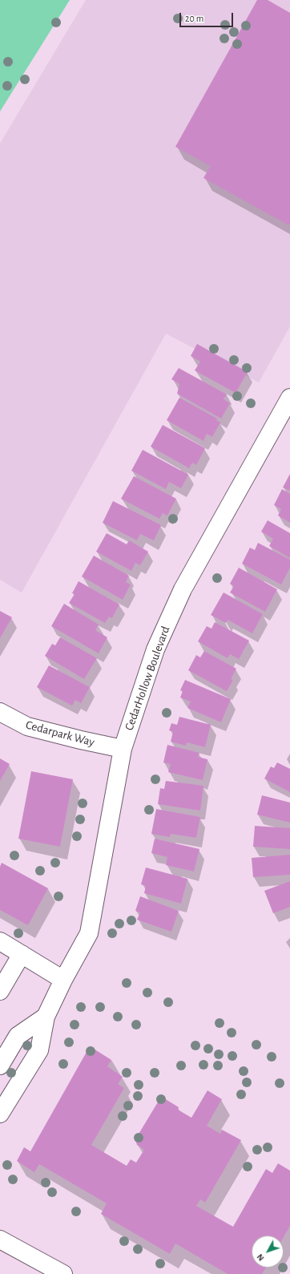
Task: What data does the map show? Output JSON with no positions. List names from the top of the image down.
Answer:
{
  "streets": {
    "street": ["CedarHollow Boulevard", "Cedarpark Way"]
  },
  "crossings": [
    ["CedarHollow Boulevard", "Cedarpark Way"]
  ],
  "scale_bar": "20 m",
  "north": "bottom left"
}
